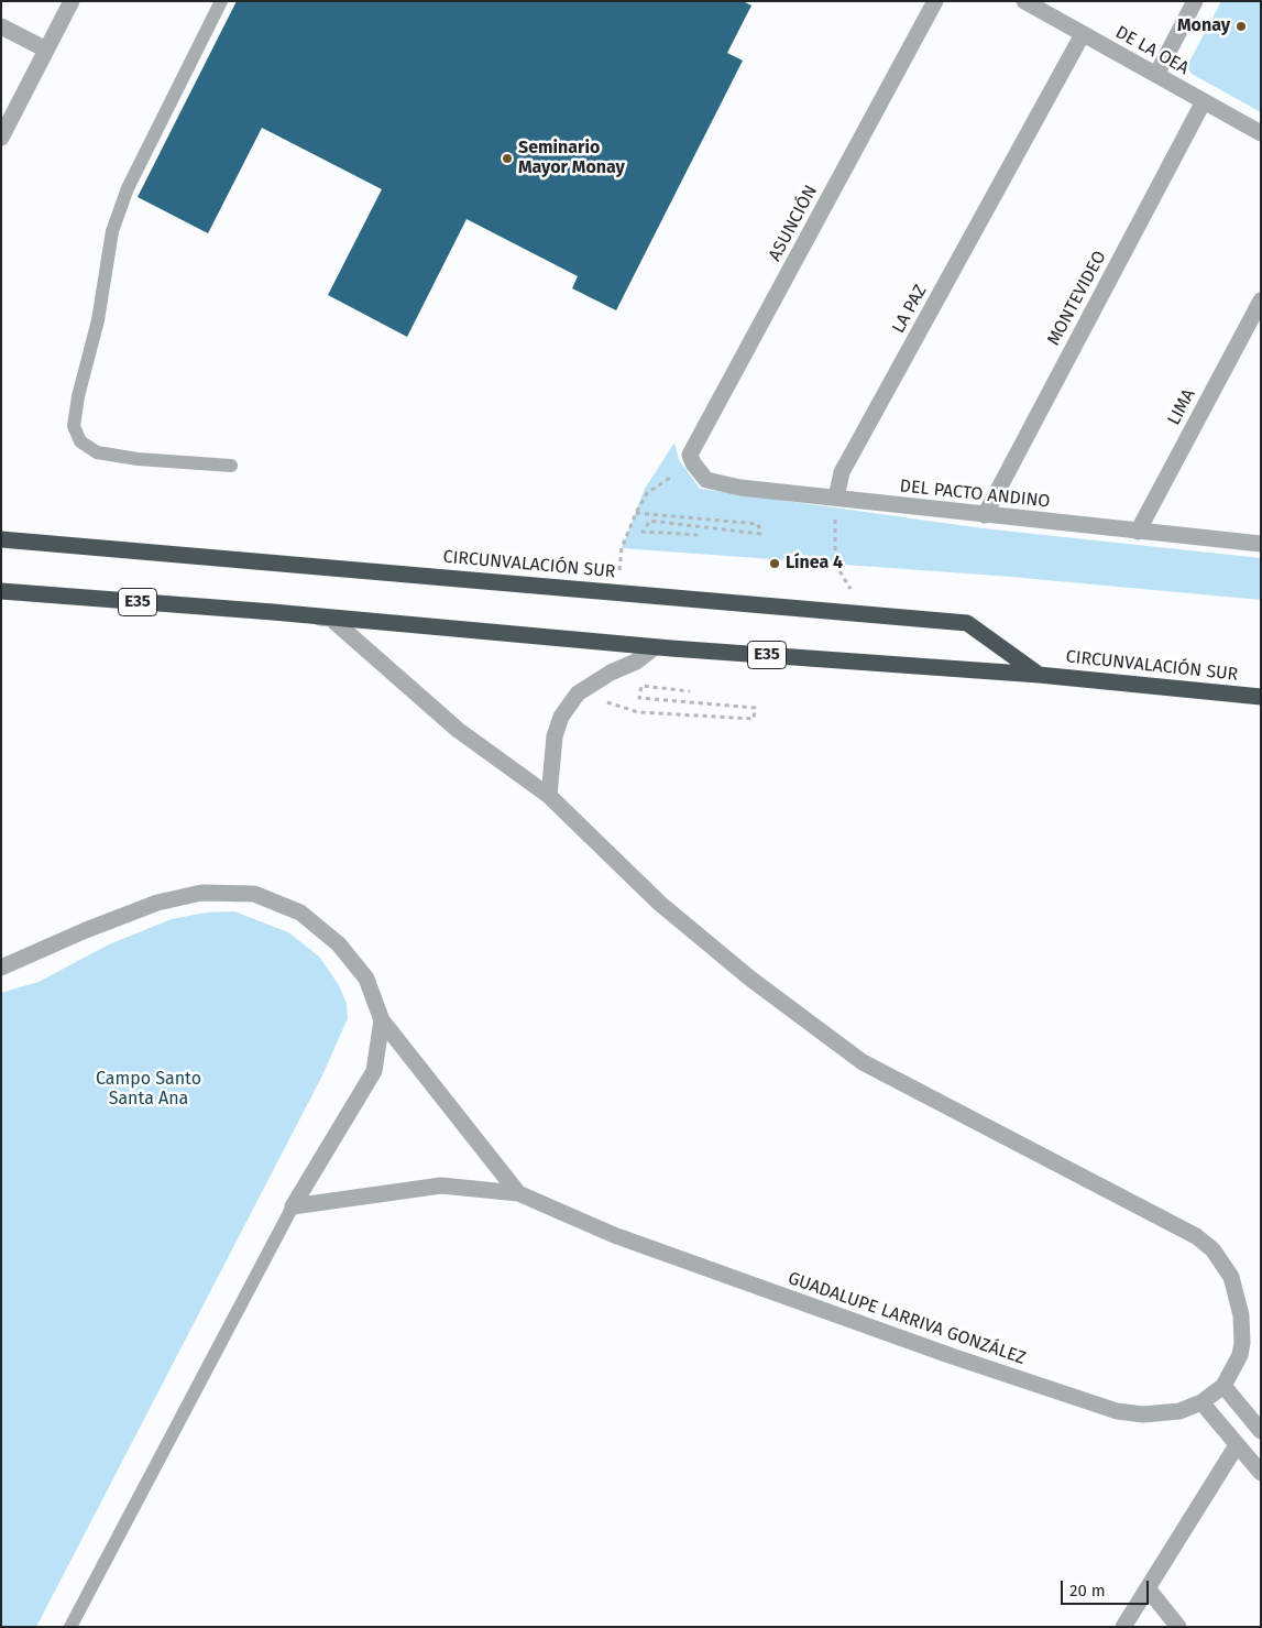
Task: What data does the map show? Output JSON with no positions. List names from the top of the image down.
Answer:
{
  "streets": {
    "highway": ["CIRCUNVALACIÓN SUR", "E35"],
    "street": [
      "DE LA OEA",
      "ASUNCIÓN",
      "MONTEVIDEO",
      "LA PAZ",
      "LIMA",
      "DEL PACTO ANDINO",
      "GUADALUPE LARRIVA GONZÁLEZ"
    ]
  },
  "crossings": [
    ["DE LA OEA", "MONTEVIDEO"],
    ["DE LA OEA", "LA PAZ"],
    ["ASUNCIÓN", "DEL PACTO ANDINO"],
    ["MONTEVIDEO", "DEL PACTO ANDINO"],
    ["LA PAZ", "DEL PACTO ANDINO"],
    ["LIMA", "DEL PACTO ANDINO"],
    ["CIRCUNVALACIÓN SUR", "GUADALUPE LARRIVA GONZÁLEZ"]
  ],
  "parks": ["Campo Santo Santa Ana"],
  "places": ["Monay", "Seminario Mayor Monay", "Línea 4"],
  "scale_bar": "20 m"
}
